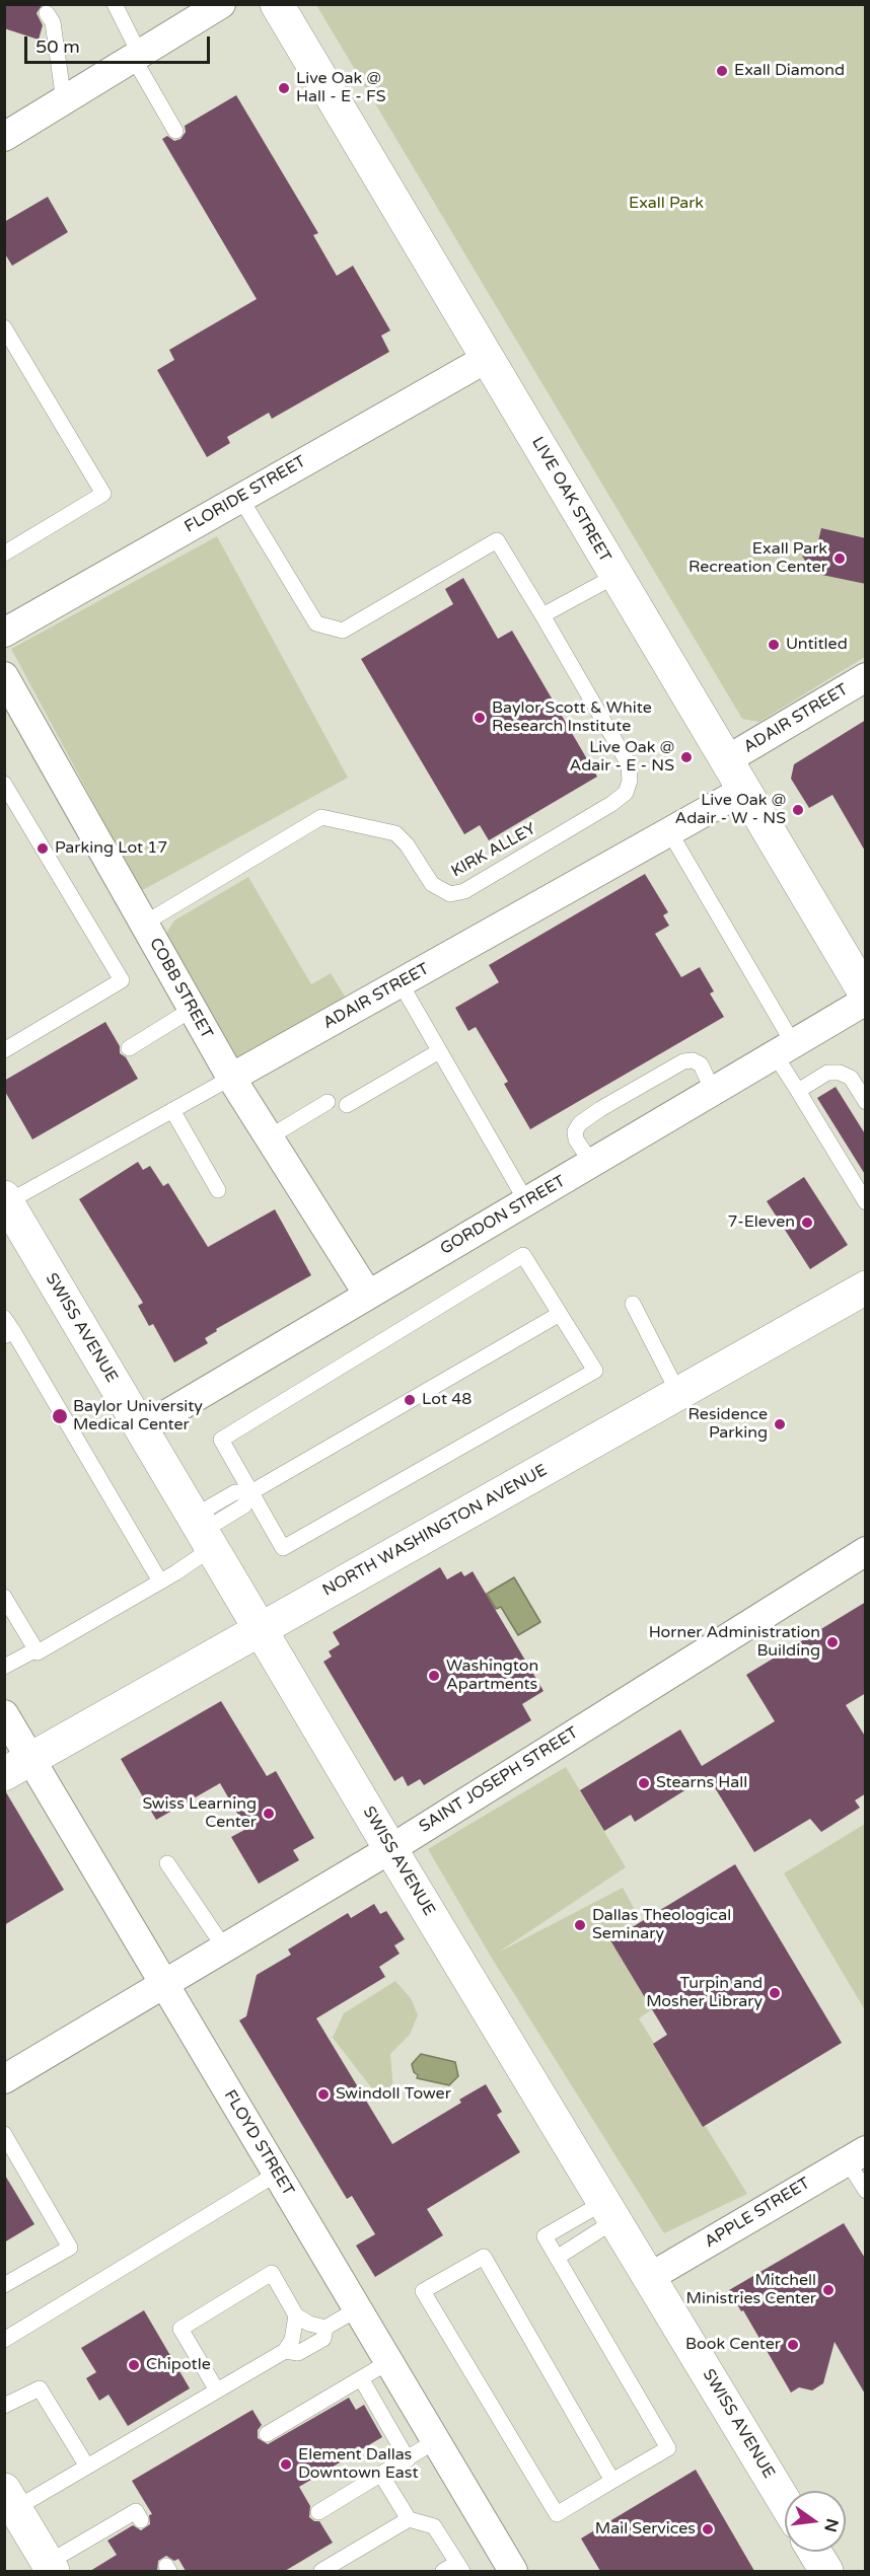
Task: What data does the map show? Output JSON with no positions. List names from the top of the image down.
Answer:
{
  "streets": {
    "street": [
      "FLORIDE STREET",
      "LIVE OAK STREET",
      "ADAIR STREET",
      "COBB STREET",
      "GORDON STREET",
      "SWISS AVENUE",
      "NORTH WASHINGTON AVENUE",
      "SAINT JOSEPH STREET",
      "FLOYD STREET",
      "APPLE STREET"
    ],
    "lane": ["KIRK ALLEY"]
  },
  "crossings": [
    ["FLORIDE STREET", "LIVE OAK STREET"],
    ["LIVE OAK STREET", "ADAIR STREET"],
    ["ADAIR STREET", "COBB STREET"],
    ["ADAIR STREET", "SWISS AVENUE"],
    ["KIRK ALLEY", "COBB STREET"],
    ["COBB STREET", "GORDON STREET"],
    ["GORDON STREET", "SWISS AVENUE"],
    ["SWISS AVENUE", "NORTH WASHINGTON AVENUE"],
    ["SWISS AVENUE", "SAINT JOSEPH STREET"],
    ["SWISS AVENUE", "APPLE STREET"],
    ["NORTH WASHINGTON AVENUE", "FLOYD STREET"],
    ["SAINT JOSEPH STREET", "FLOYD STREET"]
  ],
  "parks": ["Exall Park"],
  "places": [
    "Exall Diamond",
    "Live Oak @ Hall - E - FS",
    "Exall Park Recreation Center",
    "Untitled",
    "Baylor Scott & White Research Institute",
    "Live Oak @ Adair - E - NS",
    "Live Oak @ Adair - W - NS",
    "Parking Lot 17",
    "7-Eleven",
    "Lot 48",
    "Baylor University Medical Center",
    "Residence Parking",
    "Horner Administration Building",
    "Washington Apartments",
    "Stearns Hall",
    "Swiss Learning Center",
    "Dallas Theological Seminary",
    "Turpin and Mosher Library",
    "Swindoll Tower",
    "Mitchell Ministries Center",
    "Book Center",
    "Chipotle",
    "Element Dallas Downtown East",
    "Mail Services"
  ],
  "scale_bar": "50 m",
  "north": "right"
}
